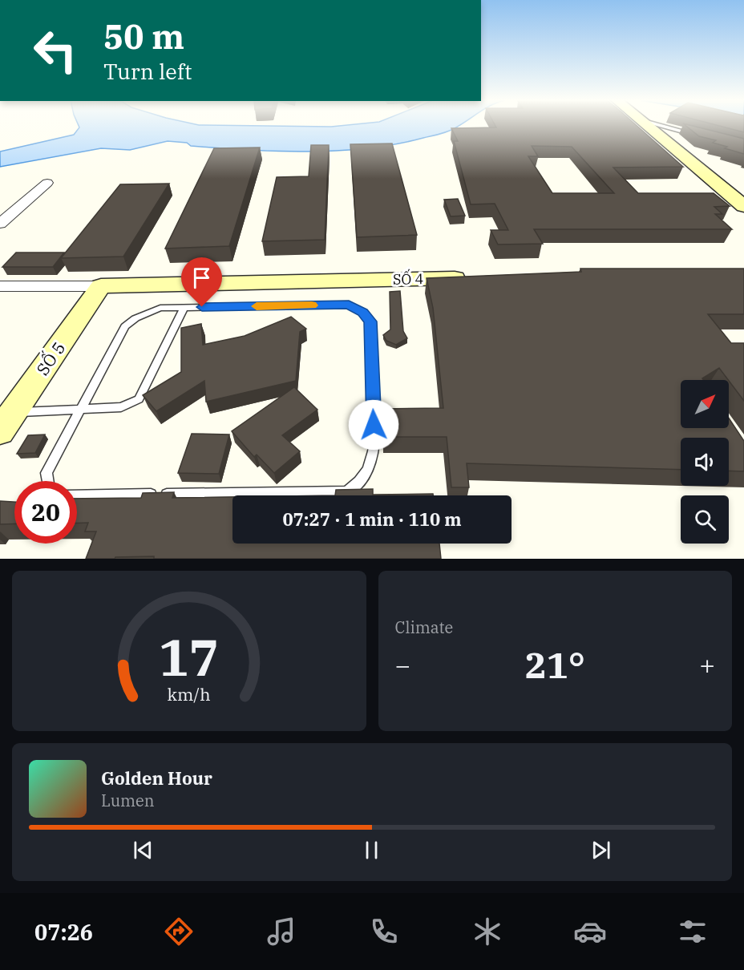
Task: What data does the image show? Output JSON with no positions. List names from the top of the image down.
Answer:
{
  "streets": {
    "street": ["SỐ 4", "SỐ 5"]
  },
  "crossings": [
    ["SỐ 4", "SỐ 5"]
  ],
  "north": "top right",
  "page": {
    "turn": ["50 m", "Turn left"],
    "limit": "20",
    "trip": "07:27 · 1 min · 110 m",
    "tile": "Climate",
    "heat": ["−", "21°", "+"],
    "song": ["Golden Hour", "Lumen"],
    "tabs": "07:26",
    "gauge": ["17", "km/h"]
  }
}
